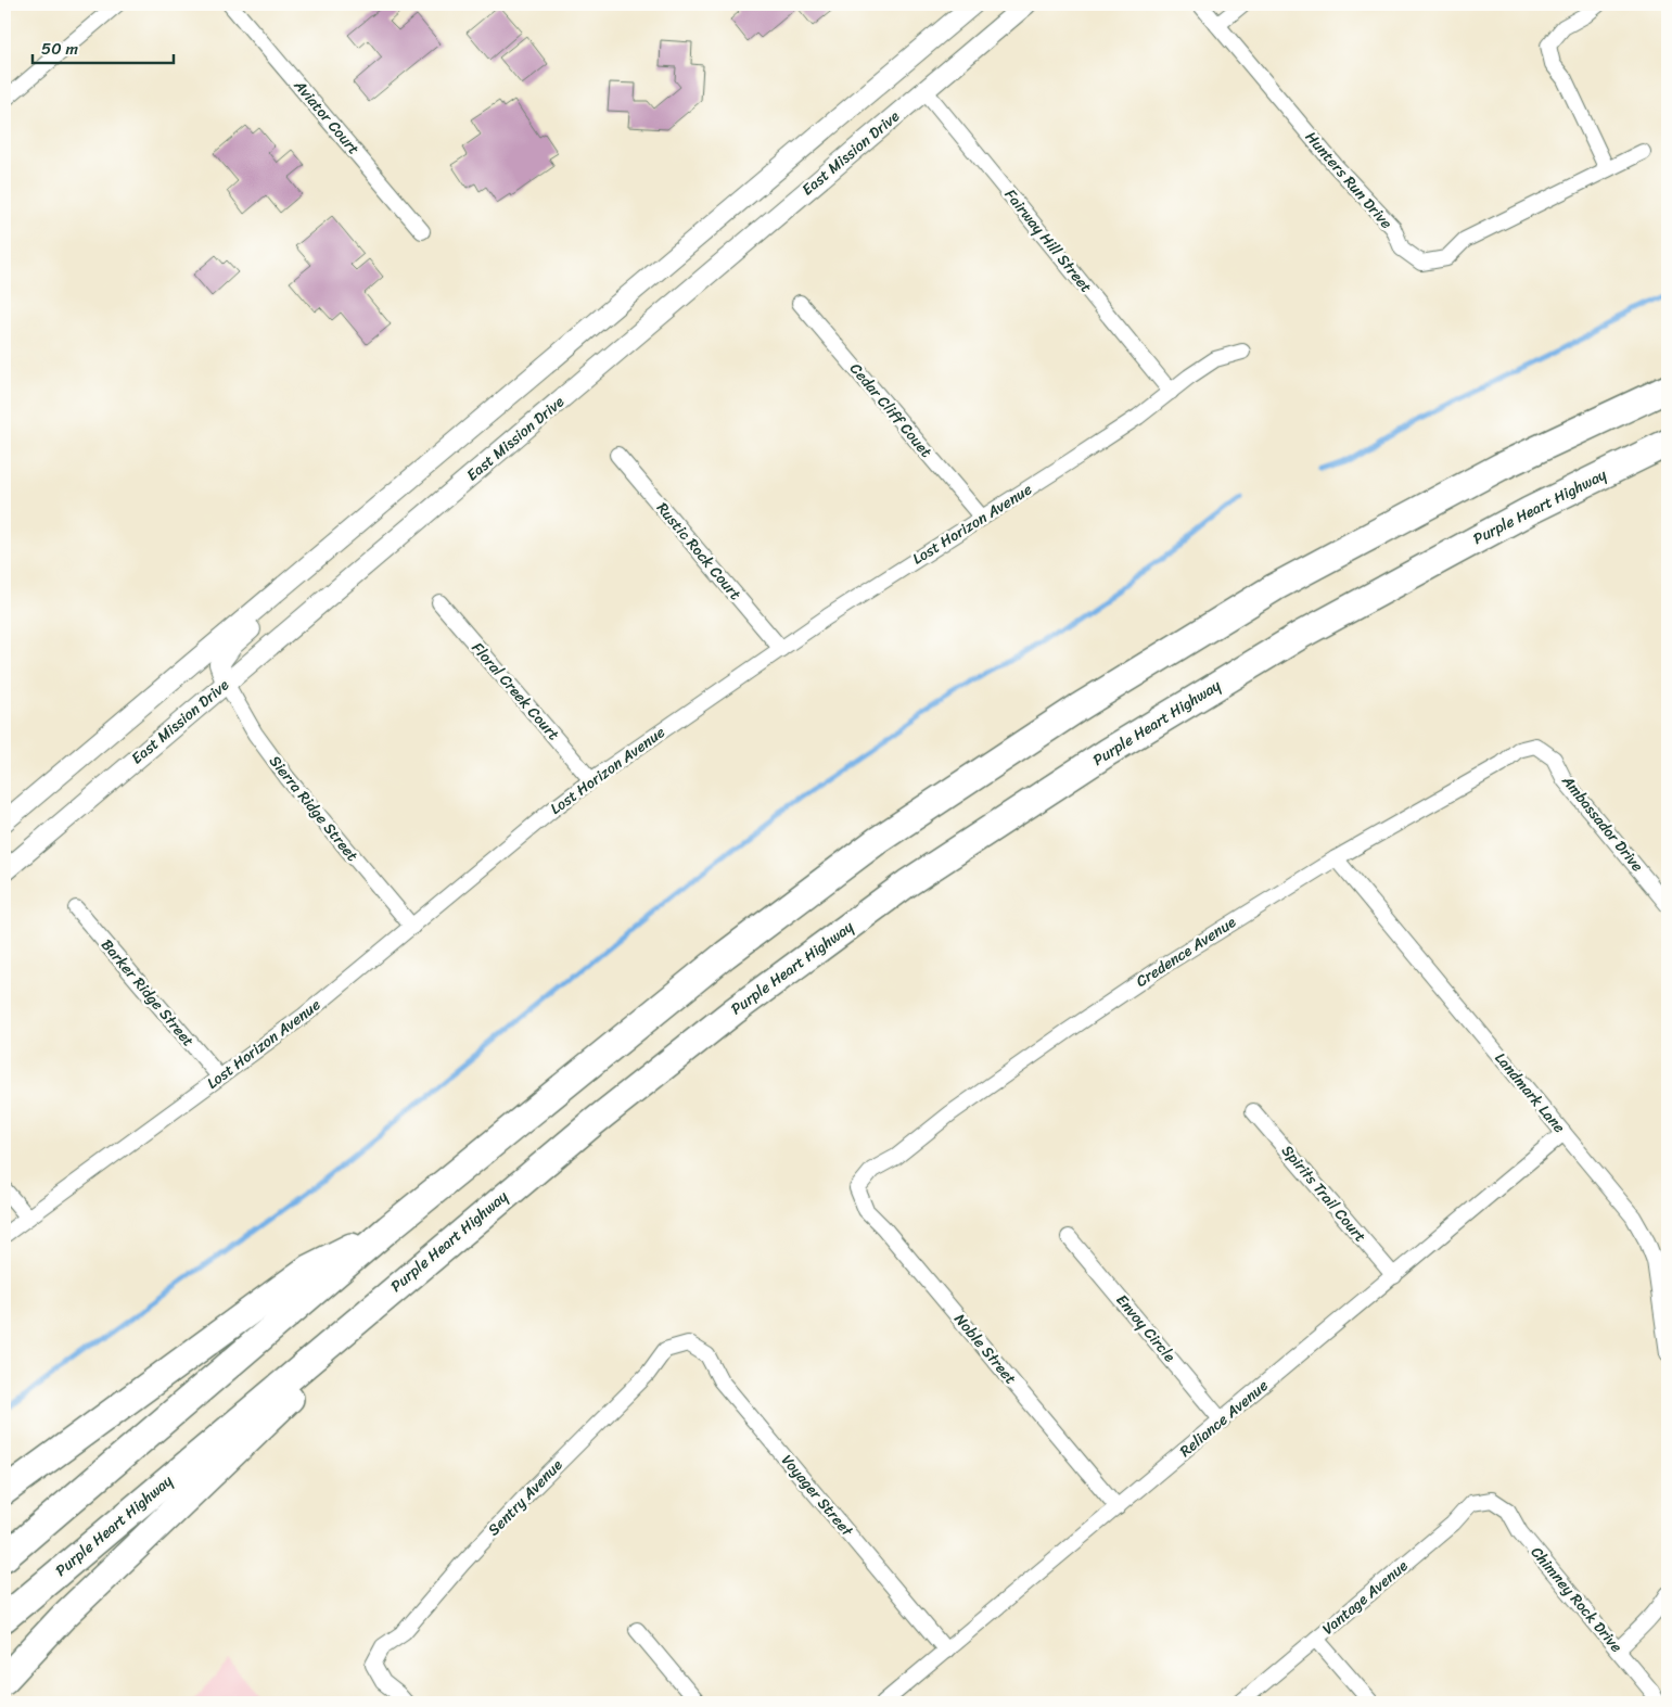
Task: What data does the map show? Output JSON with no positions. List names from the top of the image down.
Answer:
{
  "streets": {
    "highway": ["Purple Heart Highway"],
    "street": [
      "Aviator Court",
      "East Mission Drive",
      "Hunters Run Drive",
      "Fairway Hill Street",
      "Cedar Cliff Couet",
      "Lost Horizon Avenue",
      "Rustic Rock Court",
      "Floral Creek Court",
      "Sierra Ridge Street",
      "Ambassador Drive",
      "Credence Avenue",
      "Barker Ridge Street",
      "Landmark Lane",
      "Spirits Trail Court",
      "Envoy Circle",
      "Noble Street",
      "Reliance Avenue",
      "Voyager Street",
      "Sentry Avenue",
      "Vantage Avenue",
      "Chimney Rock Drive"
    ]
  },
  "crossings": [
    ["East Mission Drive", "Fairway Hill Street"],
    ["East Mission Drive", "Sierra Ridge Street"],
    ["Fairway Hill Street", "Lost Horizon Avenue"],
    ["Cedar Cliff Couet", "Lost Horizon Avenue"],
    ["Lost Horizon Avenue", "Rustic Rock Court"],
    ["Lost Horizon Avenue", "Floral Creek Court"],
    ["Lost Horizon Avenue", "Sierra Ridge Street"],
    ["Lost Horizon Avenue", "Barker Ridge Street"],
    ["Ambassador Drive", "Credence Avenue"],
    ["Credence Avenue", "Landmark Lane"],
    ["Credence Avenue", "Noble Street"],
    ["Landmark Lane", "Reliance Avenue"],
    ["Spirits Trail Court", "Reliance Avenue"],
    ["Envoy Circle", "Reliance Avenue"],
    ["Noble Street", "Reliance Avenue"],
    ["Reliance Avenue", "Voyager Street"],
    ["Voyager Street", "Sentry Avenue"],
    ["Vantage Avenue", "Chimney Rock Drive"]
  ],
  "scale_bar": "50 m"
}
